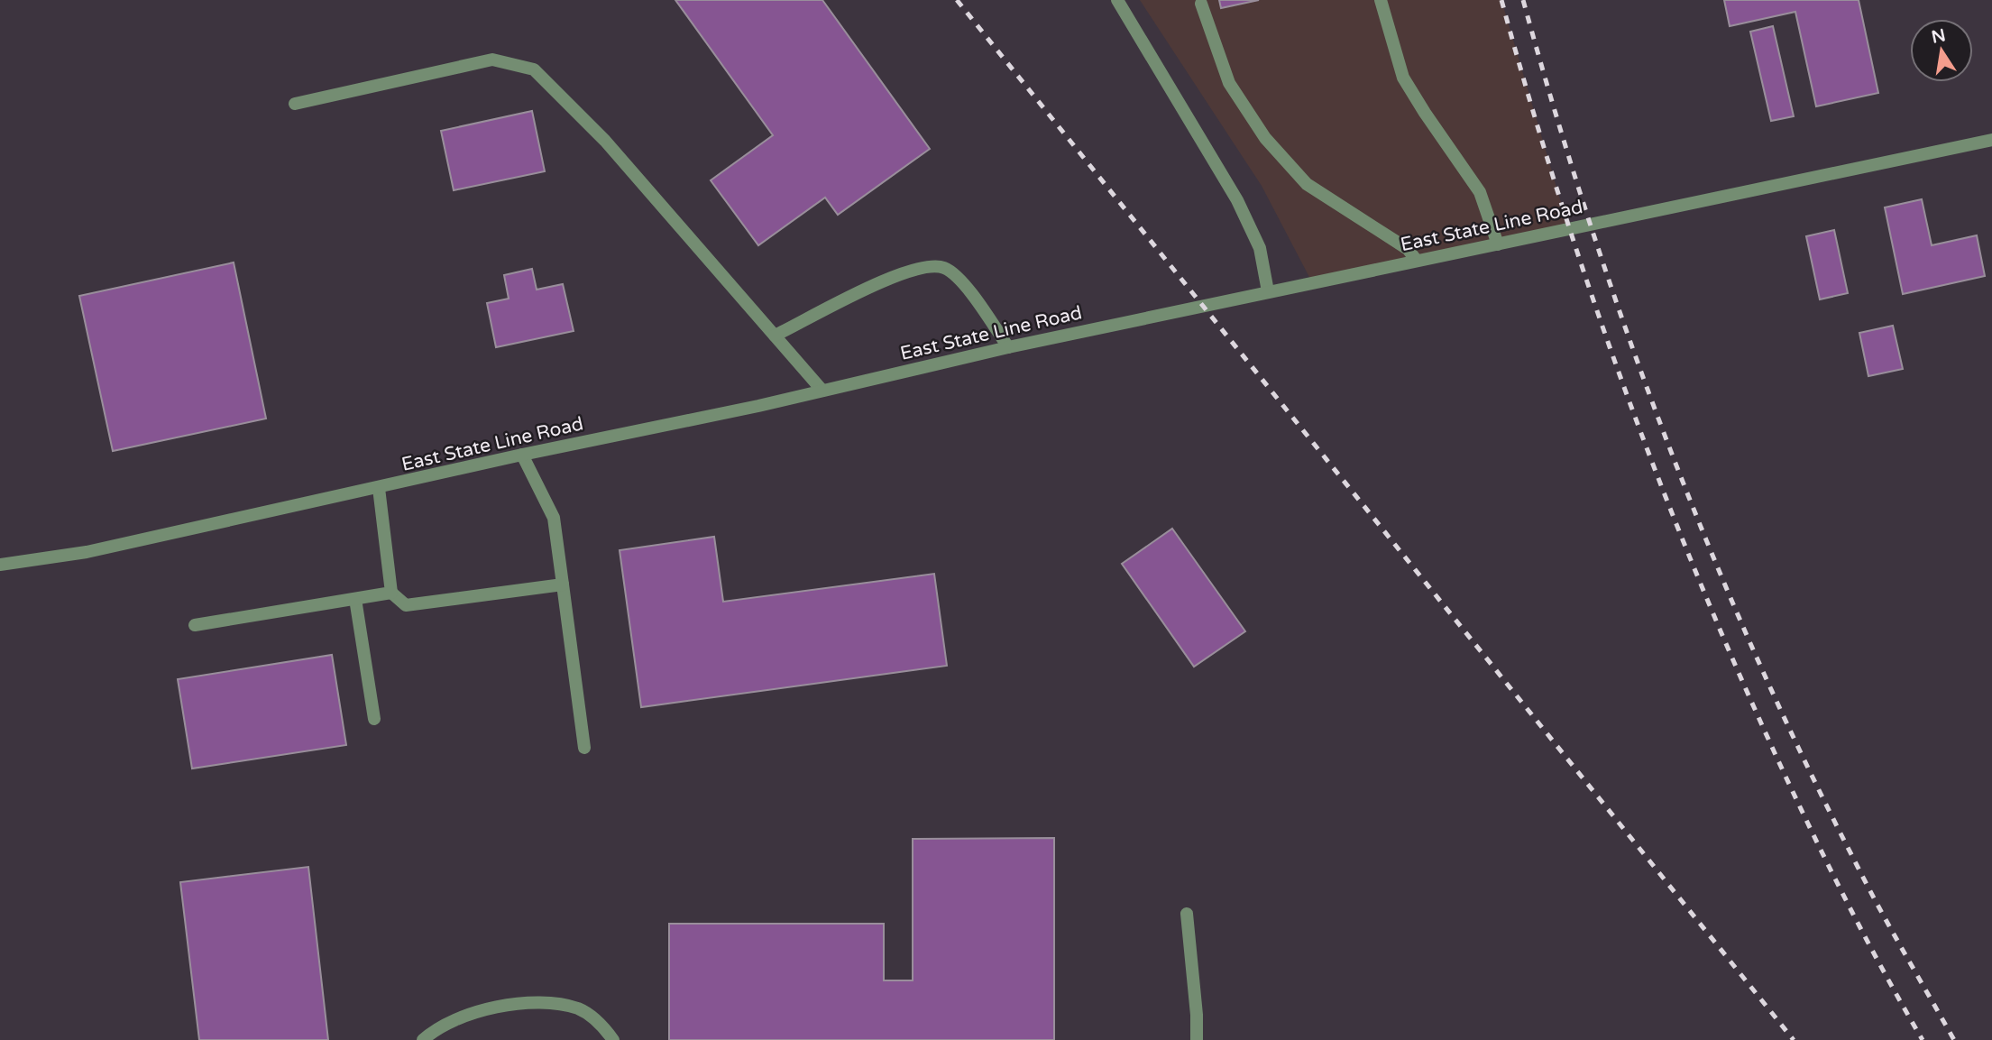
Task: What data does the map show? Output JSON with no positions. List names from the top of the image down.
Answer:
{
  "streets": {
    "street": ["East State Line Road"]
  },
  "north": "top"
}
